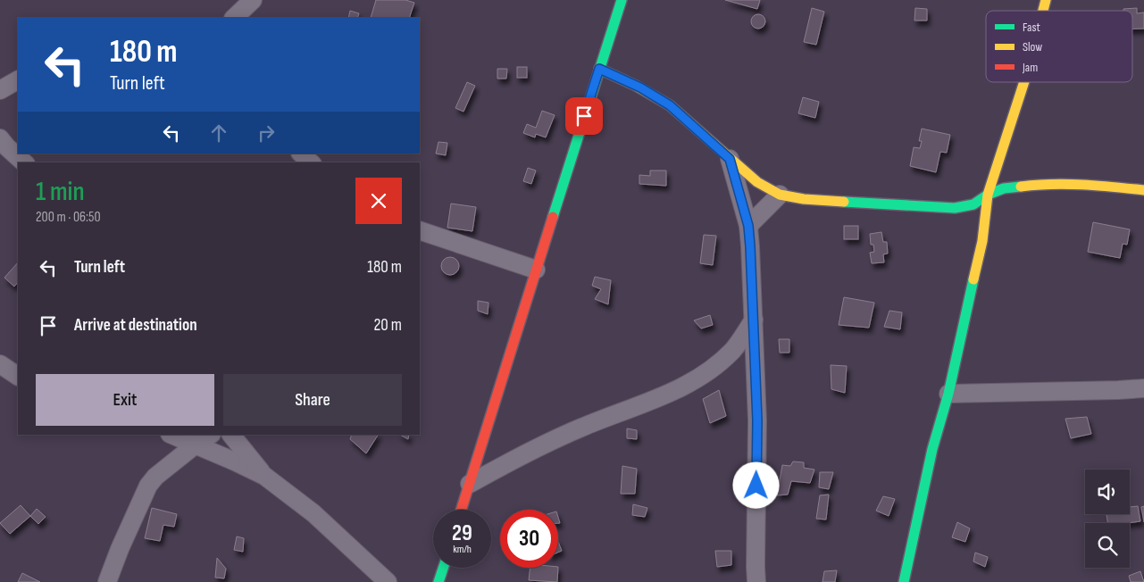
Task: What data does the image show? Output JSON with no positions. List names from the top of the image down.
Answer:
{
  "legend": ["Fast", "Slow", "Jam"],
  "page": {
    "turn": ["180 m", "Turn left"],
    "heading": ["1 min", "200 m · 06:50"],
    "list": [
      {
        "name": "Turn left",
        "value": "180 m"
      },
      {
        "name": "Arrive at destination",
        "value": "20 m"
      }
    ],
    "buttons": ["Exit", "Share"],
    "speed": "29 km/h",
    "limit": "30"
  }
}
